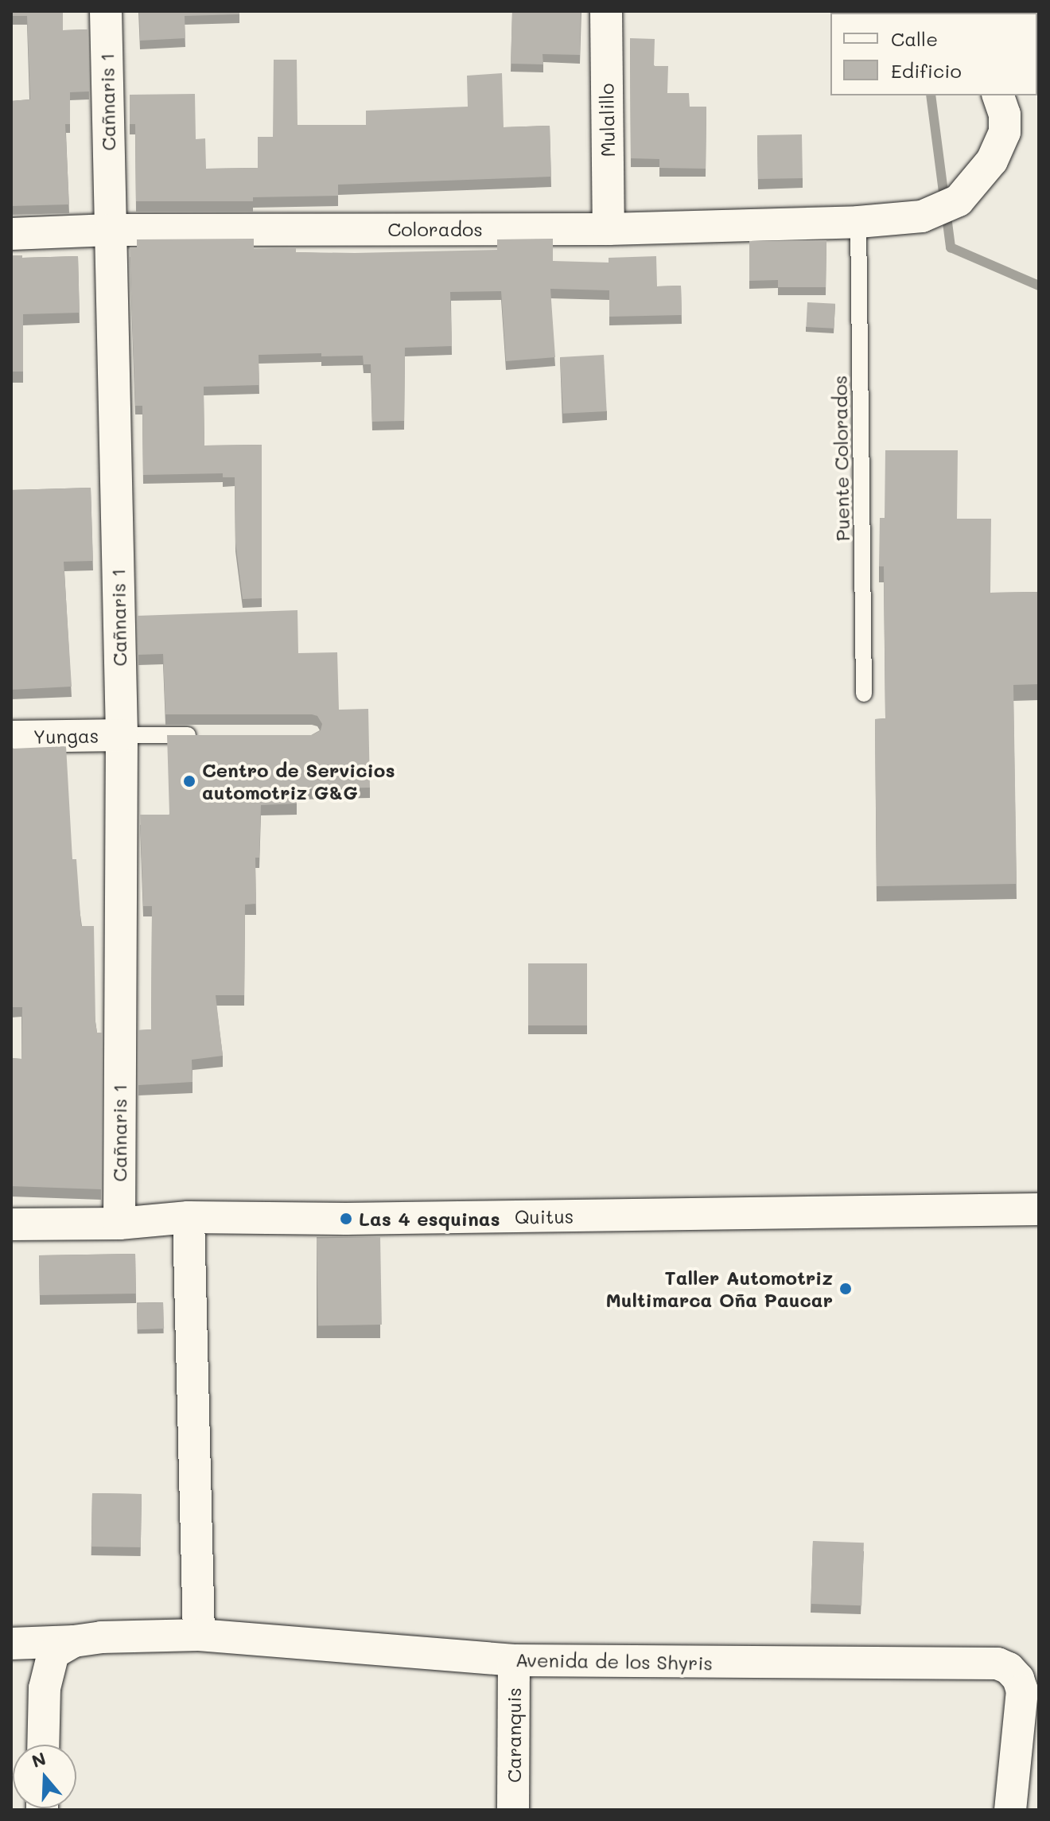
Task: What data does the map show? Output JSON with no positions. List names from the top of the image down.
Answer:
{
  "streets": {
    "street": [
      "Cañnaris 1",
      "Mulalillo",
      "Colorados",
      "Yungas",
      "Quitus",
      "Avenida de los Shyris",
      "Caranquis"
    ],
    "lane": ["Puente Colorados"]
  },
  "crossings": [
    ["Cañnaris 1", "Colorados"],
    ["Cañnaris 1", "Yungas"],
    ["Cañnaris 1", "Quitus"],
    ["Mulalillo", "Colorados"],
    ["Colorados", "Puente Colorados"],
    ["Avenida de los Shyris", "Caranquis"]
  ],
  "places": ["Centro de Servicios automotriz G&G", "Las 4 esquinas", "Taller Automotriz Multimarca Oña Paucar"],
  "legend": ["Calle", "Edificio"],
  "north": "top"
}
